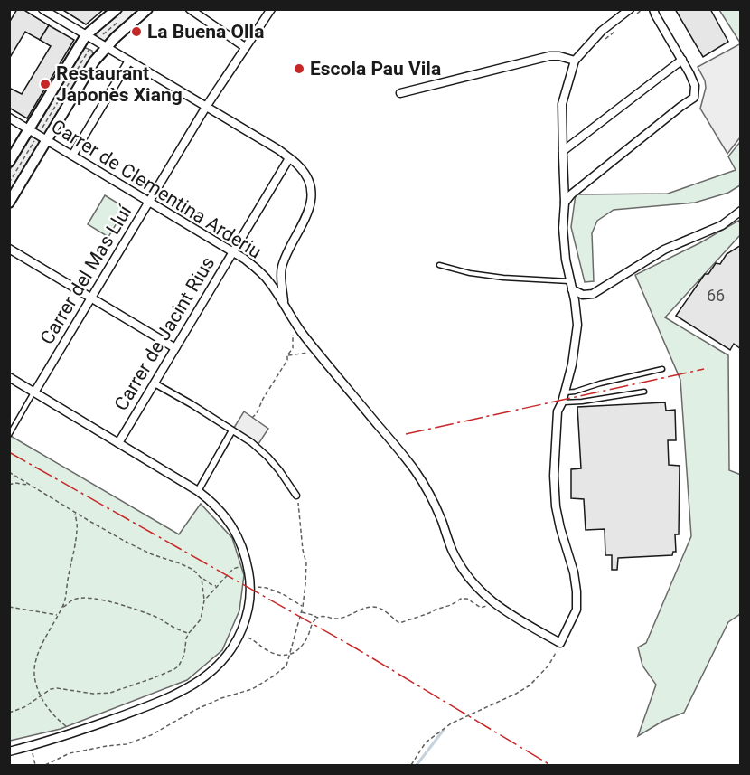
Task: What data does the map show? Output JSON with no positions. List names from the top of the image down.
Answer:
{
  "streets": {
    "street": ["Carrer de Clementina Arderiu", "Carrer del Mas Lluí", "Carrer de Jacint Rius"]
  },
  "crossings": [
    ["Carrer de Clementina Arderiu", "Carrer del Mas Lluí"],
    ["Carrer de Clementina Arderiu", "Carrer de Jacint Rius"]
  ],
  "places": ["La Buena Olla", "Escola Pau Vila", "Restaurant Japonès Xiang"],
  "house_numbers": ["66"]
}
